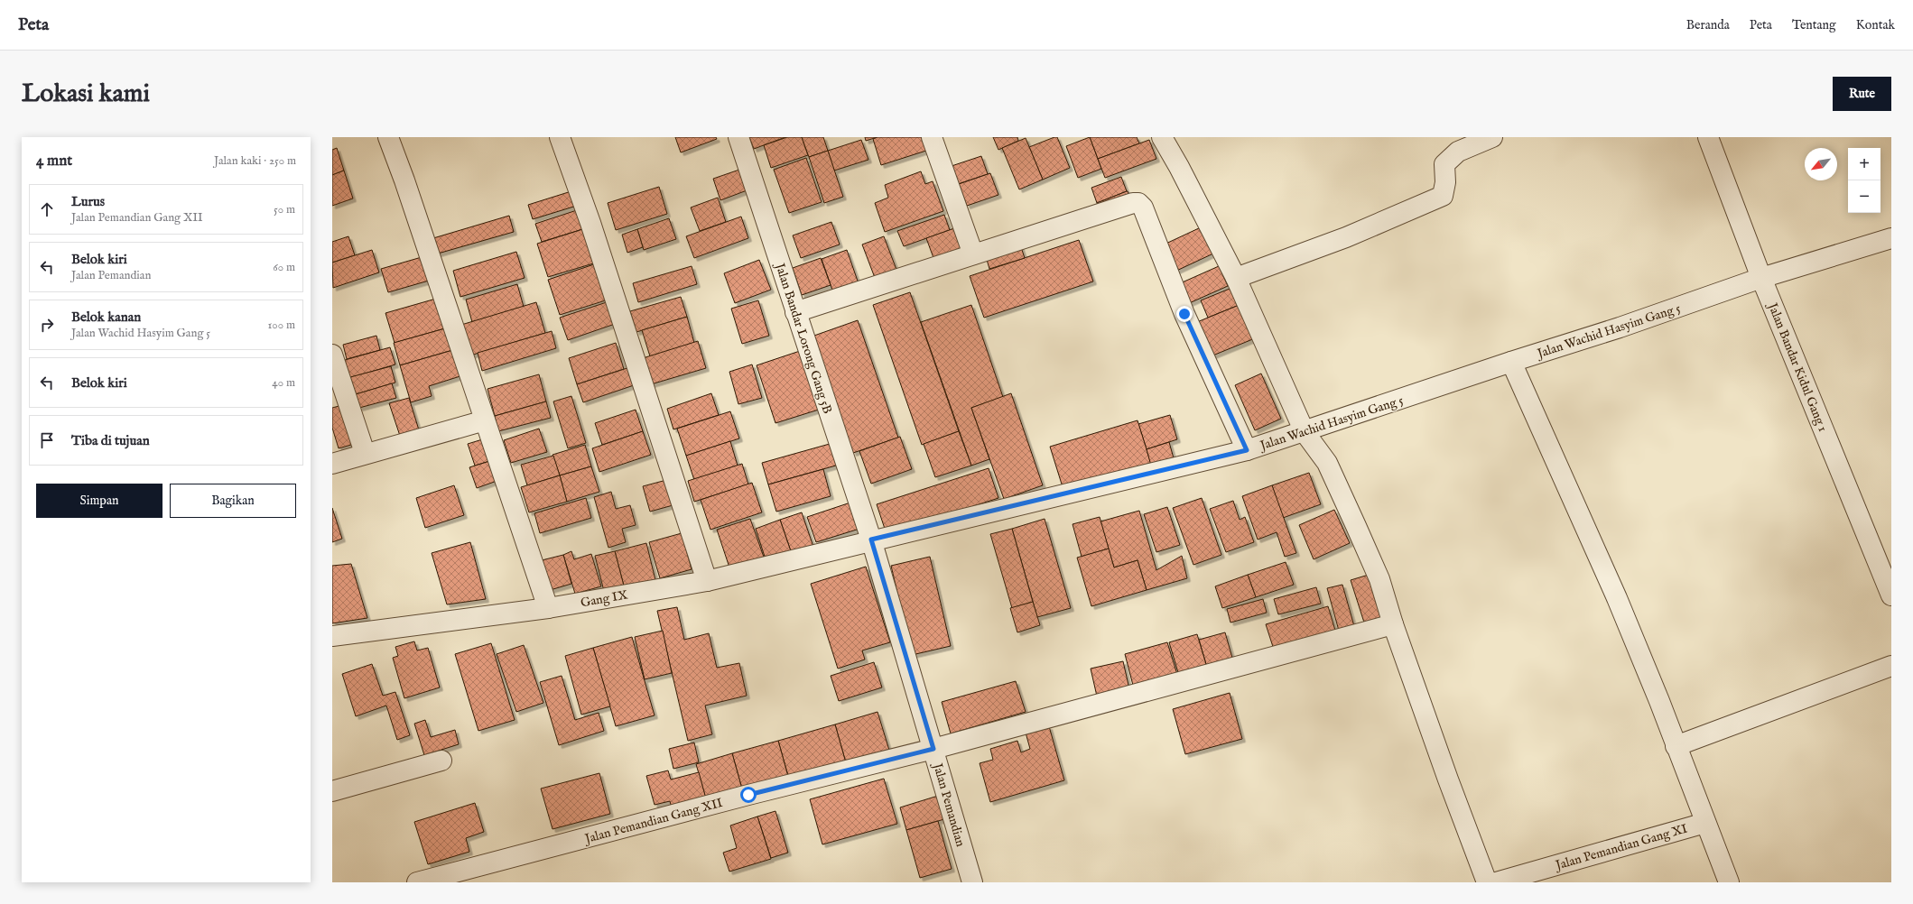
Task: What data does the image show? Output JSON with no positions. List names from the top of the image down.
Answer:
{
  "streets": {
    "street": [
      "Jalan Wachid Hasyim Gang 5",
      "Jalan Bandar Lorong Gang 5B",
      "Jalan Bandar Kidul Gang 1",
      "Gang IX",
      "Jalan Pemandian",
      "Jalan Pemandian Gang XII",
      "Jalan Pemandian Gang XI"
    ]
  },
  "crossings": [
    ["Jalan Wachid Hasyim Gang 5", "Jalan Bandar Lorong Gang 5B"],
    ["Jalan Wachid Hasyim Gang 5", "Jalan Bandar Kidul Gang 1"],
    ["Jalan Wachid Hasyim Gang 5", "Gang IX"],
    ["Jalan Wachid Hasyim Gang 5", "Jalan Pemandian"],
    ["Jalan Bandar Lorong Gang 5B", "Gang IX"],
    ["Jalan Bandar Lorong Gang 5B", "Jalan Pemandian"],
    ["Gang IX", "Jalan Pemandian"],
    ["Jalan Pemandian", "Jalan Pemandian Gang XII"]
  ],
  "north": "bottom left",
  "page": {
    "header": "Peta",
    "nav": [
      "Beranda",
      "Peta",
      "Tentang",
      "Kontak"
    ],
    "buttons": [
      "Rute",
      ["Simpan", "Bagikan"]
    ],
    "title": "Lokasi kami",
    "heading": ["4 mnt", "Jalan kaki · 250 m"],
    "map_buttons": ["+", "−"],
    "list": [
      ["Lurus", "Jalan Pemandian Gang XII", "50 m"],
      ["Belok kiri", "Jalan Pemandian", "60 m"],
      ["Belok kanan", "Jalan Wachid Hasyim Gang 5", "100 m"],
      ["Belok kiri", "40 m"],
      "Tiba di tujuan"
    ]
  }
}
